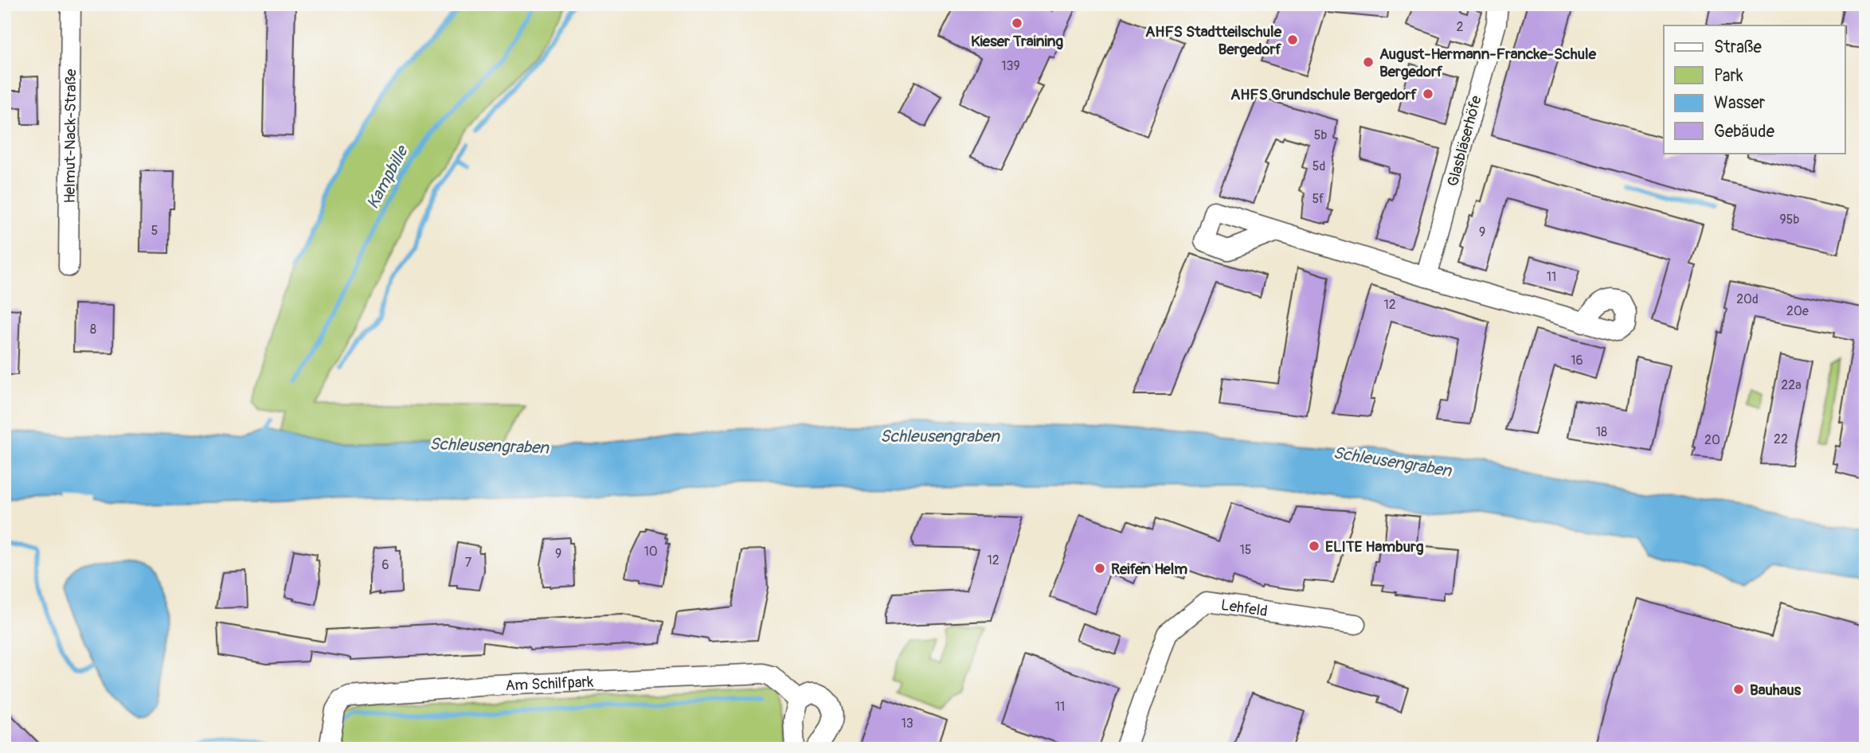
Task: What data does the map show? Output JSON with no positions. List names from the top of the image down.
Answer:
{
  "streets": {
    "street": [
      "Helmut-Nack-Straße",
      "Glasbläserhöfe",
      "Lehfeld",
      "Am Schilfpark"
    ]
  },
  "water": ["Kampbille", "Schleusengraben"],
  "places": [
    "Kieser Training",
    "AHFS Stadtteilschule Bergedorf",
    "August-Hermann-Francke-Schule Bergedorf",
    "AHFS Grundschule Bergedorf",
    "ELITE Hamburg",
    "Reifen Helm",
    "Bauhaus"
  ],
  "house_numbers": [
    "2",
    "139",
    "5b",
    "5d",
    "5f",
    "95b",
    "5",
    "9",
    "11",
    "20d",
    "12",
    "20e",
    "8",
    "16",
    "22a",
    "18",
    "22",
    "20",
    "15",
    "10",
    "9",
    "12",
    "7",
    "6",
    "11",
    "13"
  ],
  "legend": [
    "Straße",
    "Park",
    "Wasser",
    "Gebäude"
  ]
}
